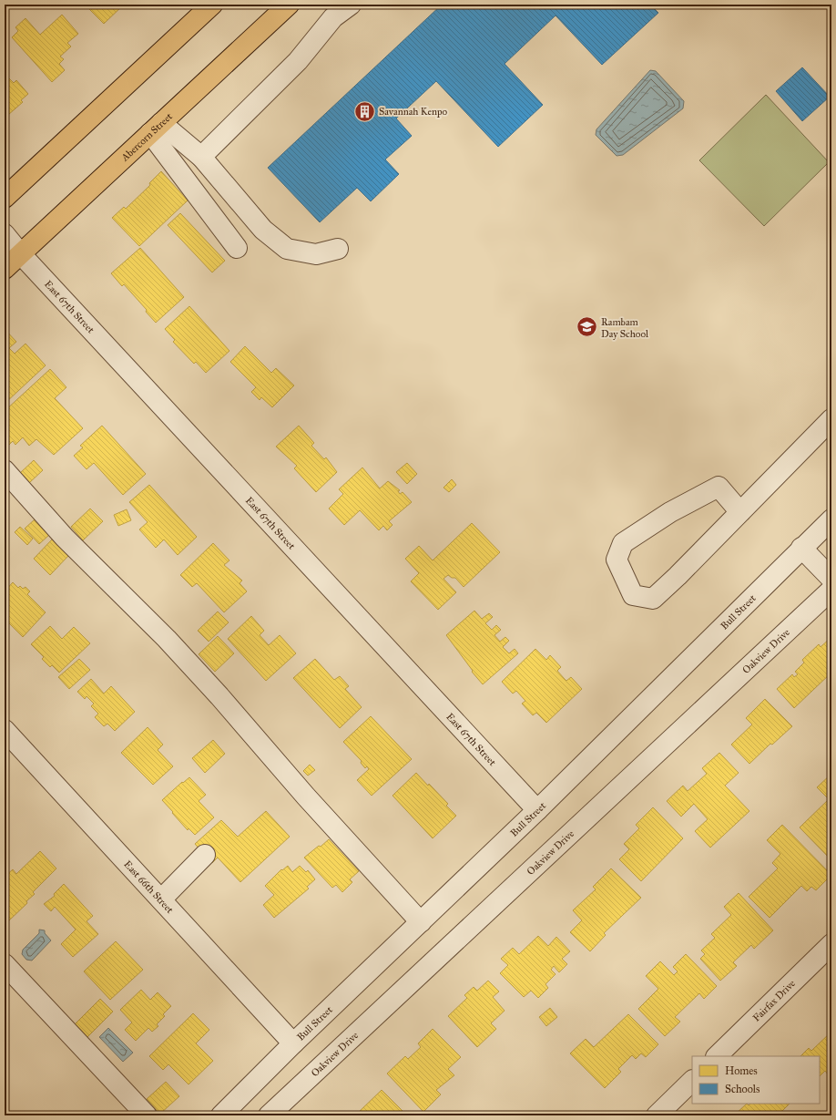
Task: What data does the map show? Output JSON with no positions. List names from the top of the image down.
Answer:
{
  "streets": {
    "main road": ["Abercorn Street"],
    "street": [
      "East 67th Street",
      "Bull Street",
      "Oakview Drive",
      "East 66th Street",
      "Fairfax Drive"
    ]
  },
  "crossings": [
    ["Abercorn Street", "East 67th Street"],
    ["East 67th Street", "Bull Street"],
    ["Bull Street", "East 66th Street"]
  ],
  "places": {
    "building": ["Savannah Kenpo"],
    "school or university": ["Rambam Day School"]
  },
  "legend": ["Homes", "Schools"]
}
